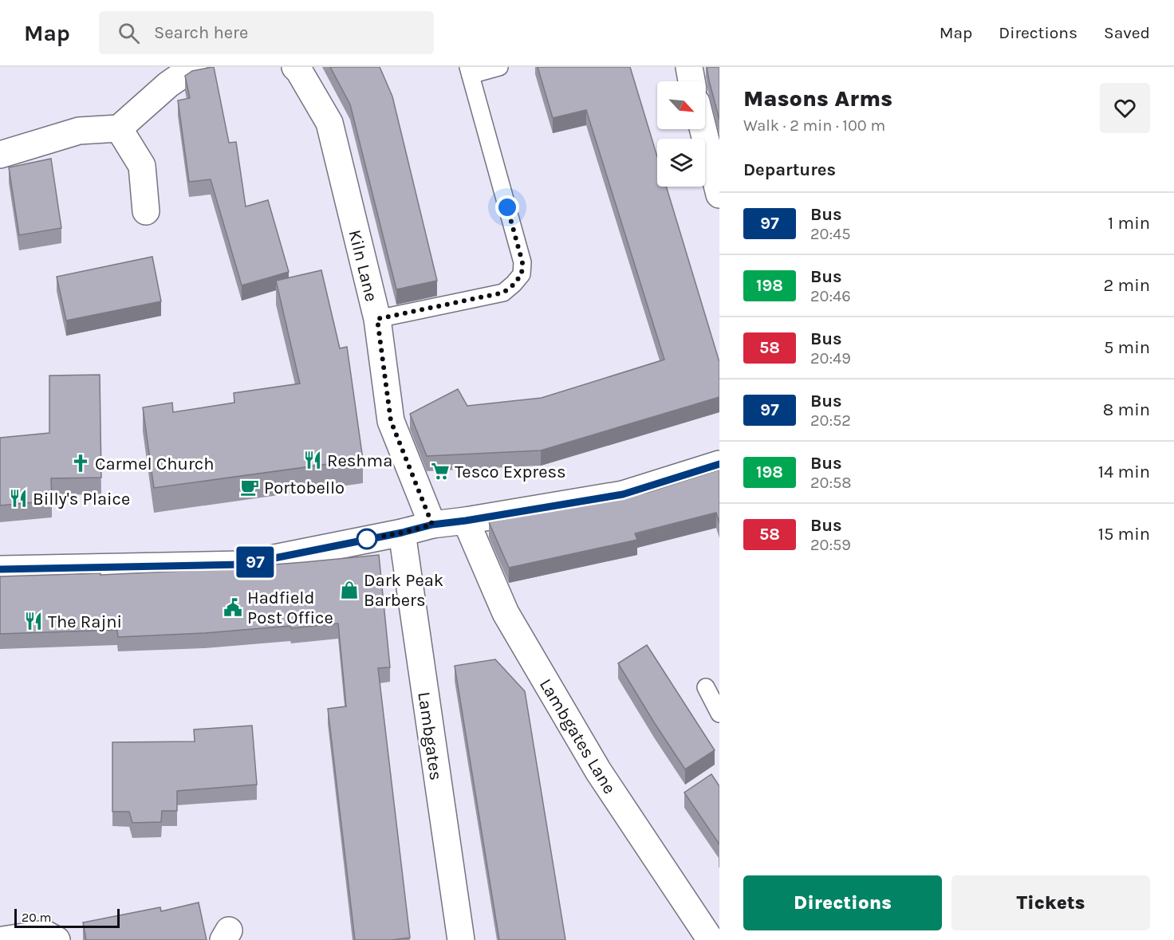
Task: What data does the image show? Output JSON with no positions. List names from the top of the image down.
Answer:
{
  "streets": {
    "street": ["Kiln Lane", "Lambgates", "Lambgates Lane"]
  },
  "places": {
    "restaurant": ["Reshma", "Billy's Plaice", "The Rajni"],
    "church": ["Carmel Church"],
    "supermarket": ["Tesco Express"],
    "cafe": ["Portobello"],
    "shop": ["Dark Peak Barbers"],
    "public building": ["Hadfield Post Office"]
  },
  "lines": ["bus line 97"],
  "scale_bar": "20 m",
  "north": "bottom right",
  "page": {
    "header": "Map",
    "search": "Search here",
    "nav": ["Map", "Directions", "Saved"],
    "on_map": "97",
    "heading": [
      ["Masons Arms", "Walk · 2 min · 100 m"],
      "Departures"
    ],
    "list": [
      {
        "mark": "97",
        "name": "Bus",
        "note": "20:45",
        "value": "1 min"
      },
      {
        "mark": "198",
        "name": "Bus",
        "note": "20:46",
        "value": "2 min"
      },
      {
        "mark": "58",
        "name": "Bus",
        "note": "20:49",
        "value": "5 min"
      },
      {
        "mark": "97",
        "name": "Bus",
        "note": "20:52",
        "value": "8 min"
      },
      {
        "mark": "198",
        "name": "Bus",
        "note": "20:58",
        "value": "14 min"
      },
      {
        "mark": "58",
        "name": "Bus",
        "note": "20:59",
        "value": "15 min"
      }
    ],
    "buttons": ["Directions", "Tickets"],
    "scale": "20 m"
  }
}
